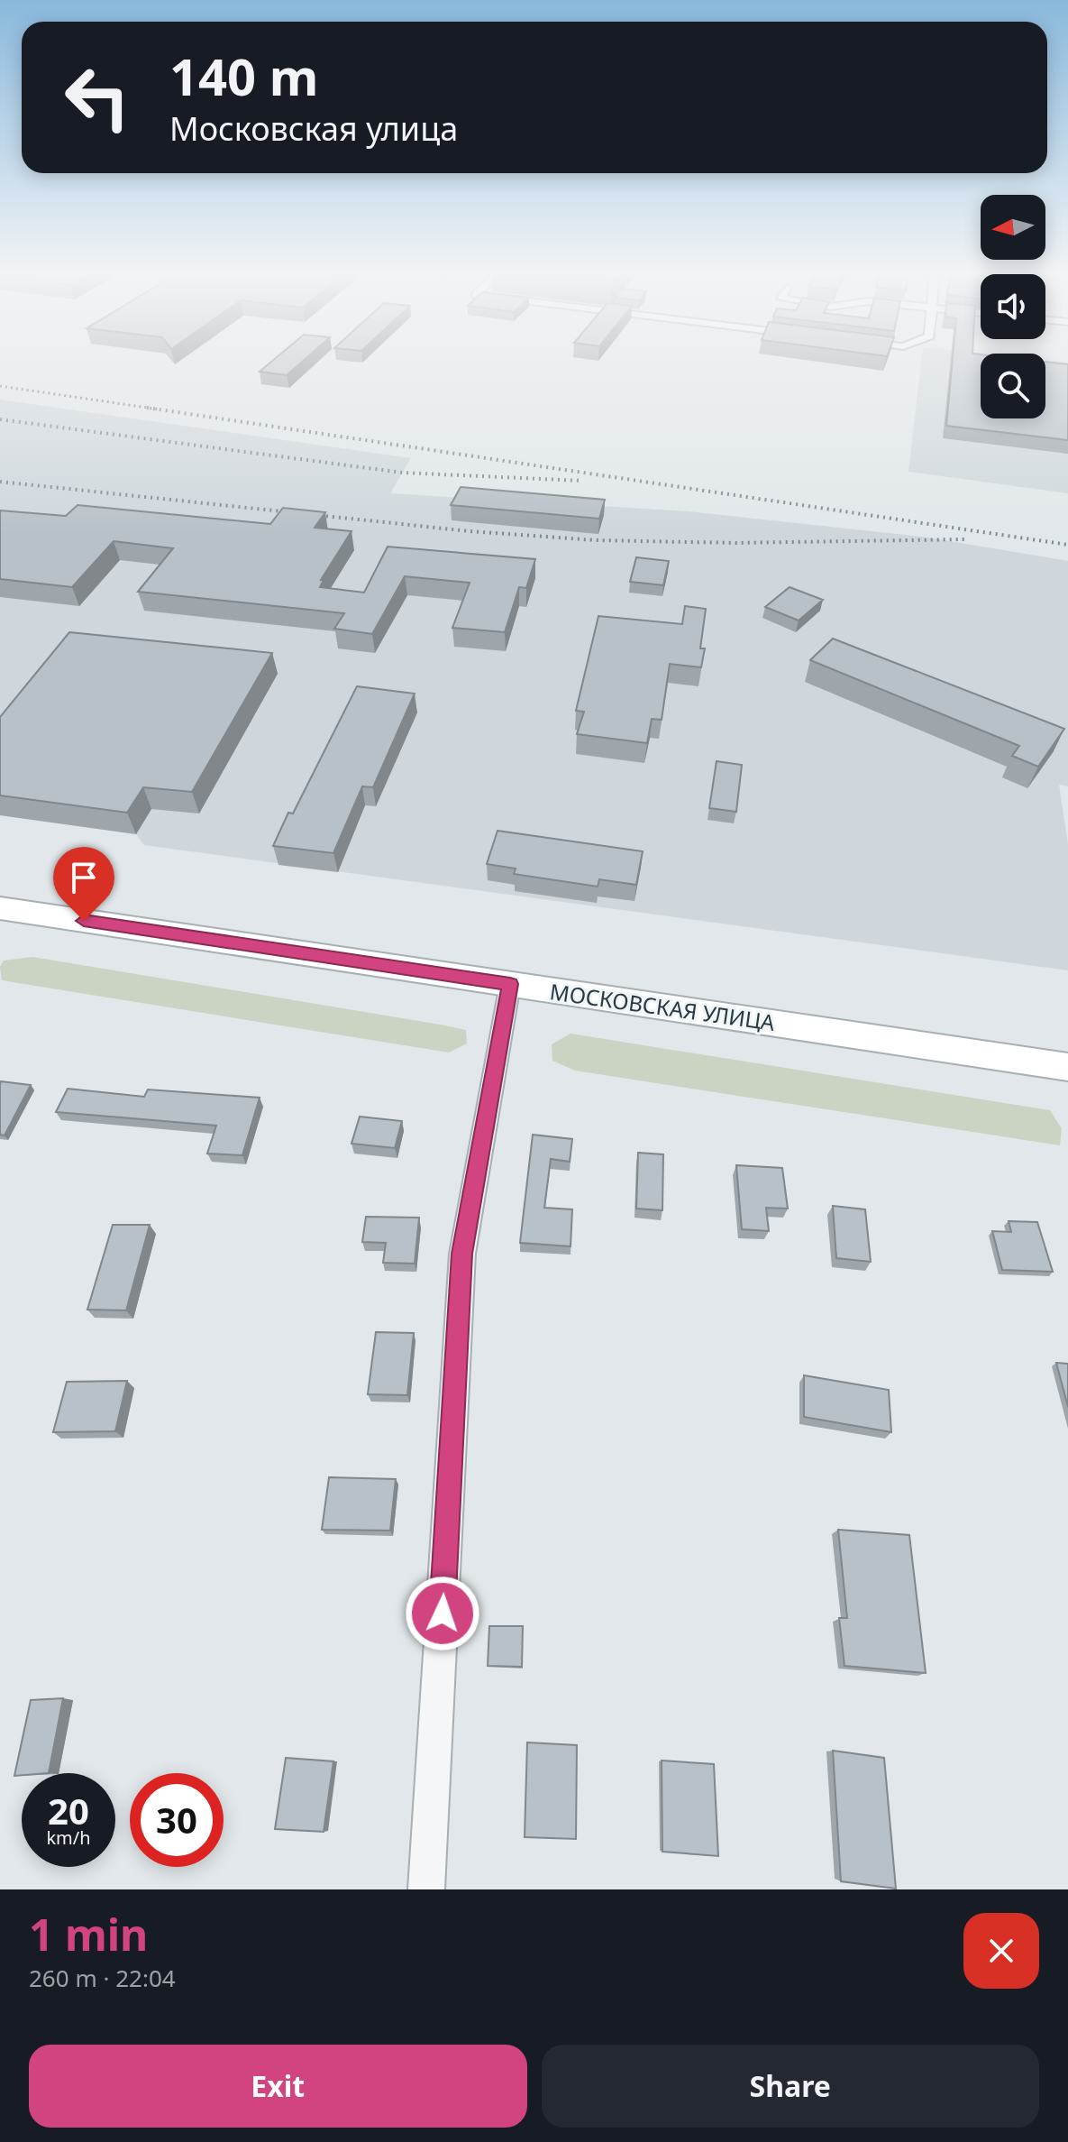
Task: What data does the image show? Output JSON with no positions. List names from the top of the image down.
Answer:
{
  "streets": {
    "main road": ["МОСКОВСКАЯ УЛИЦА"]
  },
  "north": "left",
  "page": {
    "turn": ["140 m", "Московская улица"],
    "speed": "20 km/h",
    "limit": "30",
    "heading": ["1 min", "260 m · 22:04"],
    "buttons": ["Exit", "Share"]
  }
}
